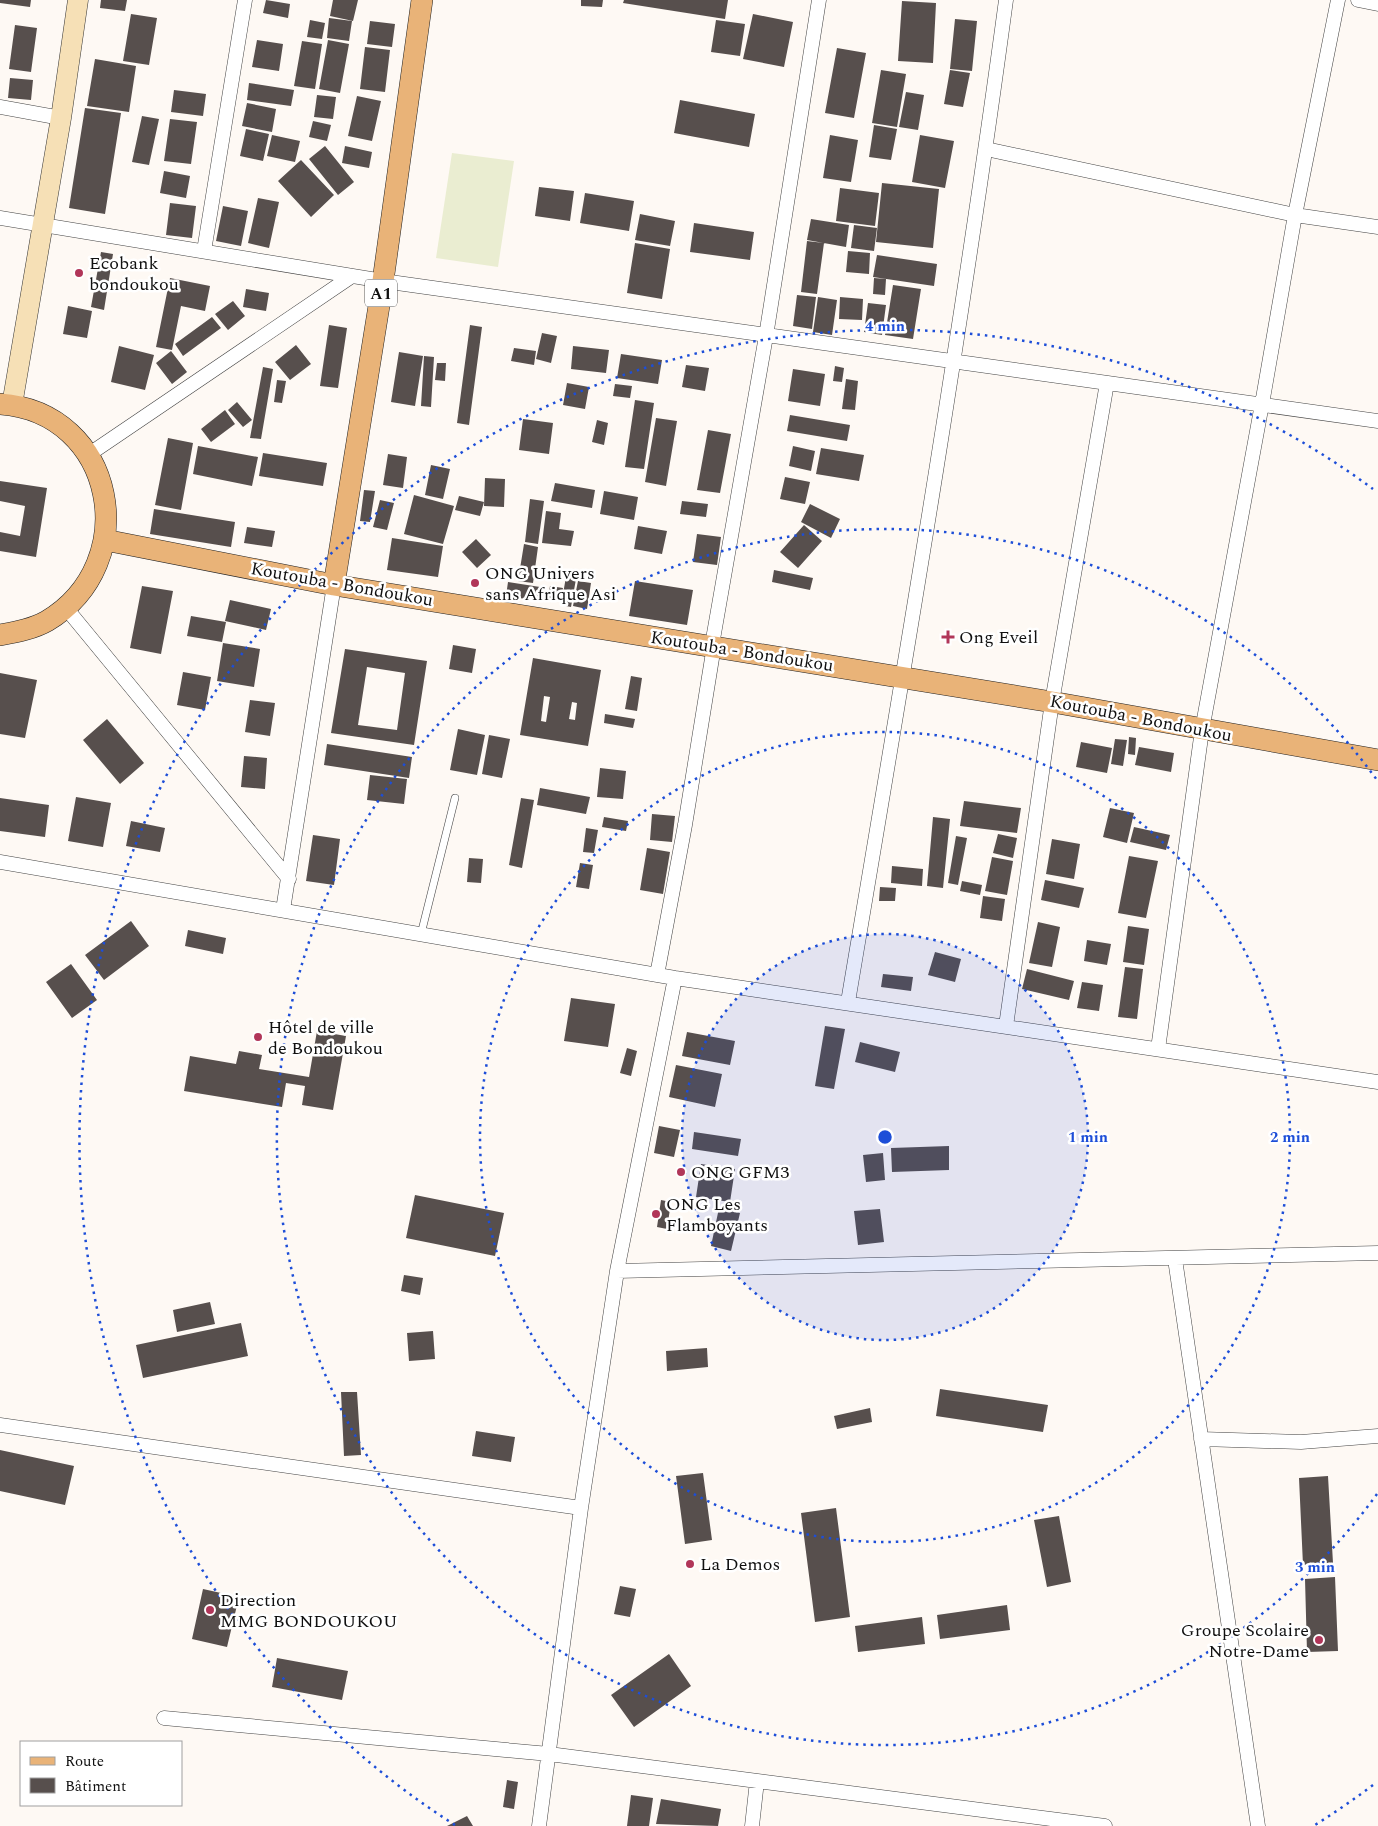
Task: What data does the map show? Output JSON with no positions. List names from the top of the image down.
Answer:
{
  "streets": {
    "main road": ["A1", "Koutouba - Bondoukou"]
  },
  "crossings": [
    ["A1", "Koutouba - Bondoukou"]
  ],
  "places": {
    "other": [
      "Ecobank bondoukou",
      "ONG Univers sans Afrique Asi",
      "Hôtel de ville de Bondoukou",
      "ONG GFM3",
      "ONG Les Flamboyants",
      "La Demos",
      "Direction MMG BONDOUKOU",
      "Groupe Scolaire Notre-Dame"
    ],
    "health": ["Ong Eveil"]
  },
  "legend": ["Route", "Bâtiment"],
  "rings": [
    "4 min",
    "1 min",
    "2 min",
    "3 min"
  ]
}
